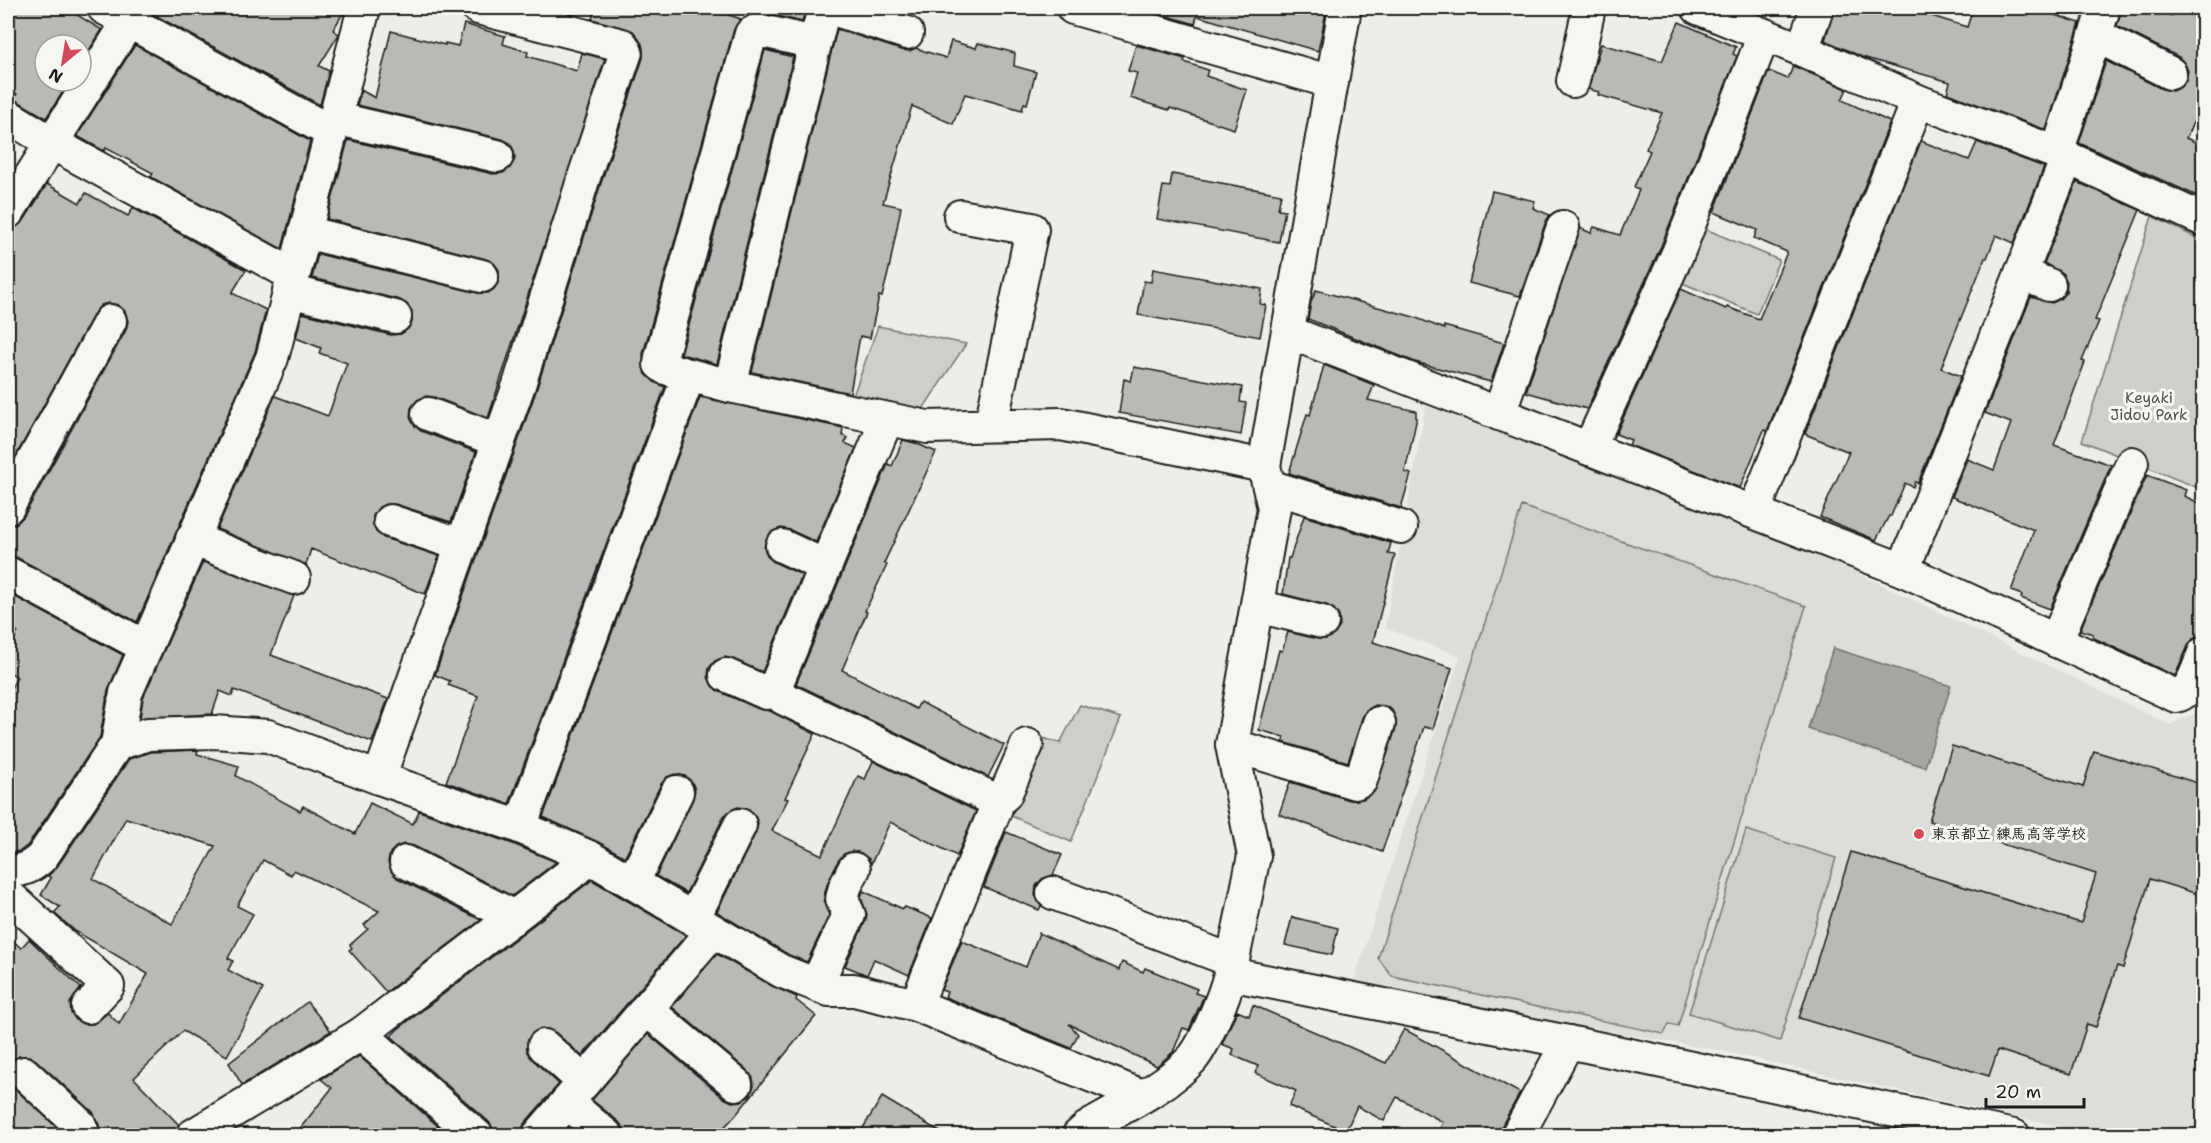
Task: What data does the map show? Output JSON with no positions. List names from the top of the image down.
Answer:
{
  "parks": ["Keyaki Jidou Park"],
  "places": ["東京都立 練馬高等学校"],
  "scale_bar": "20 m",
  "north": "bottom left"
}
